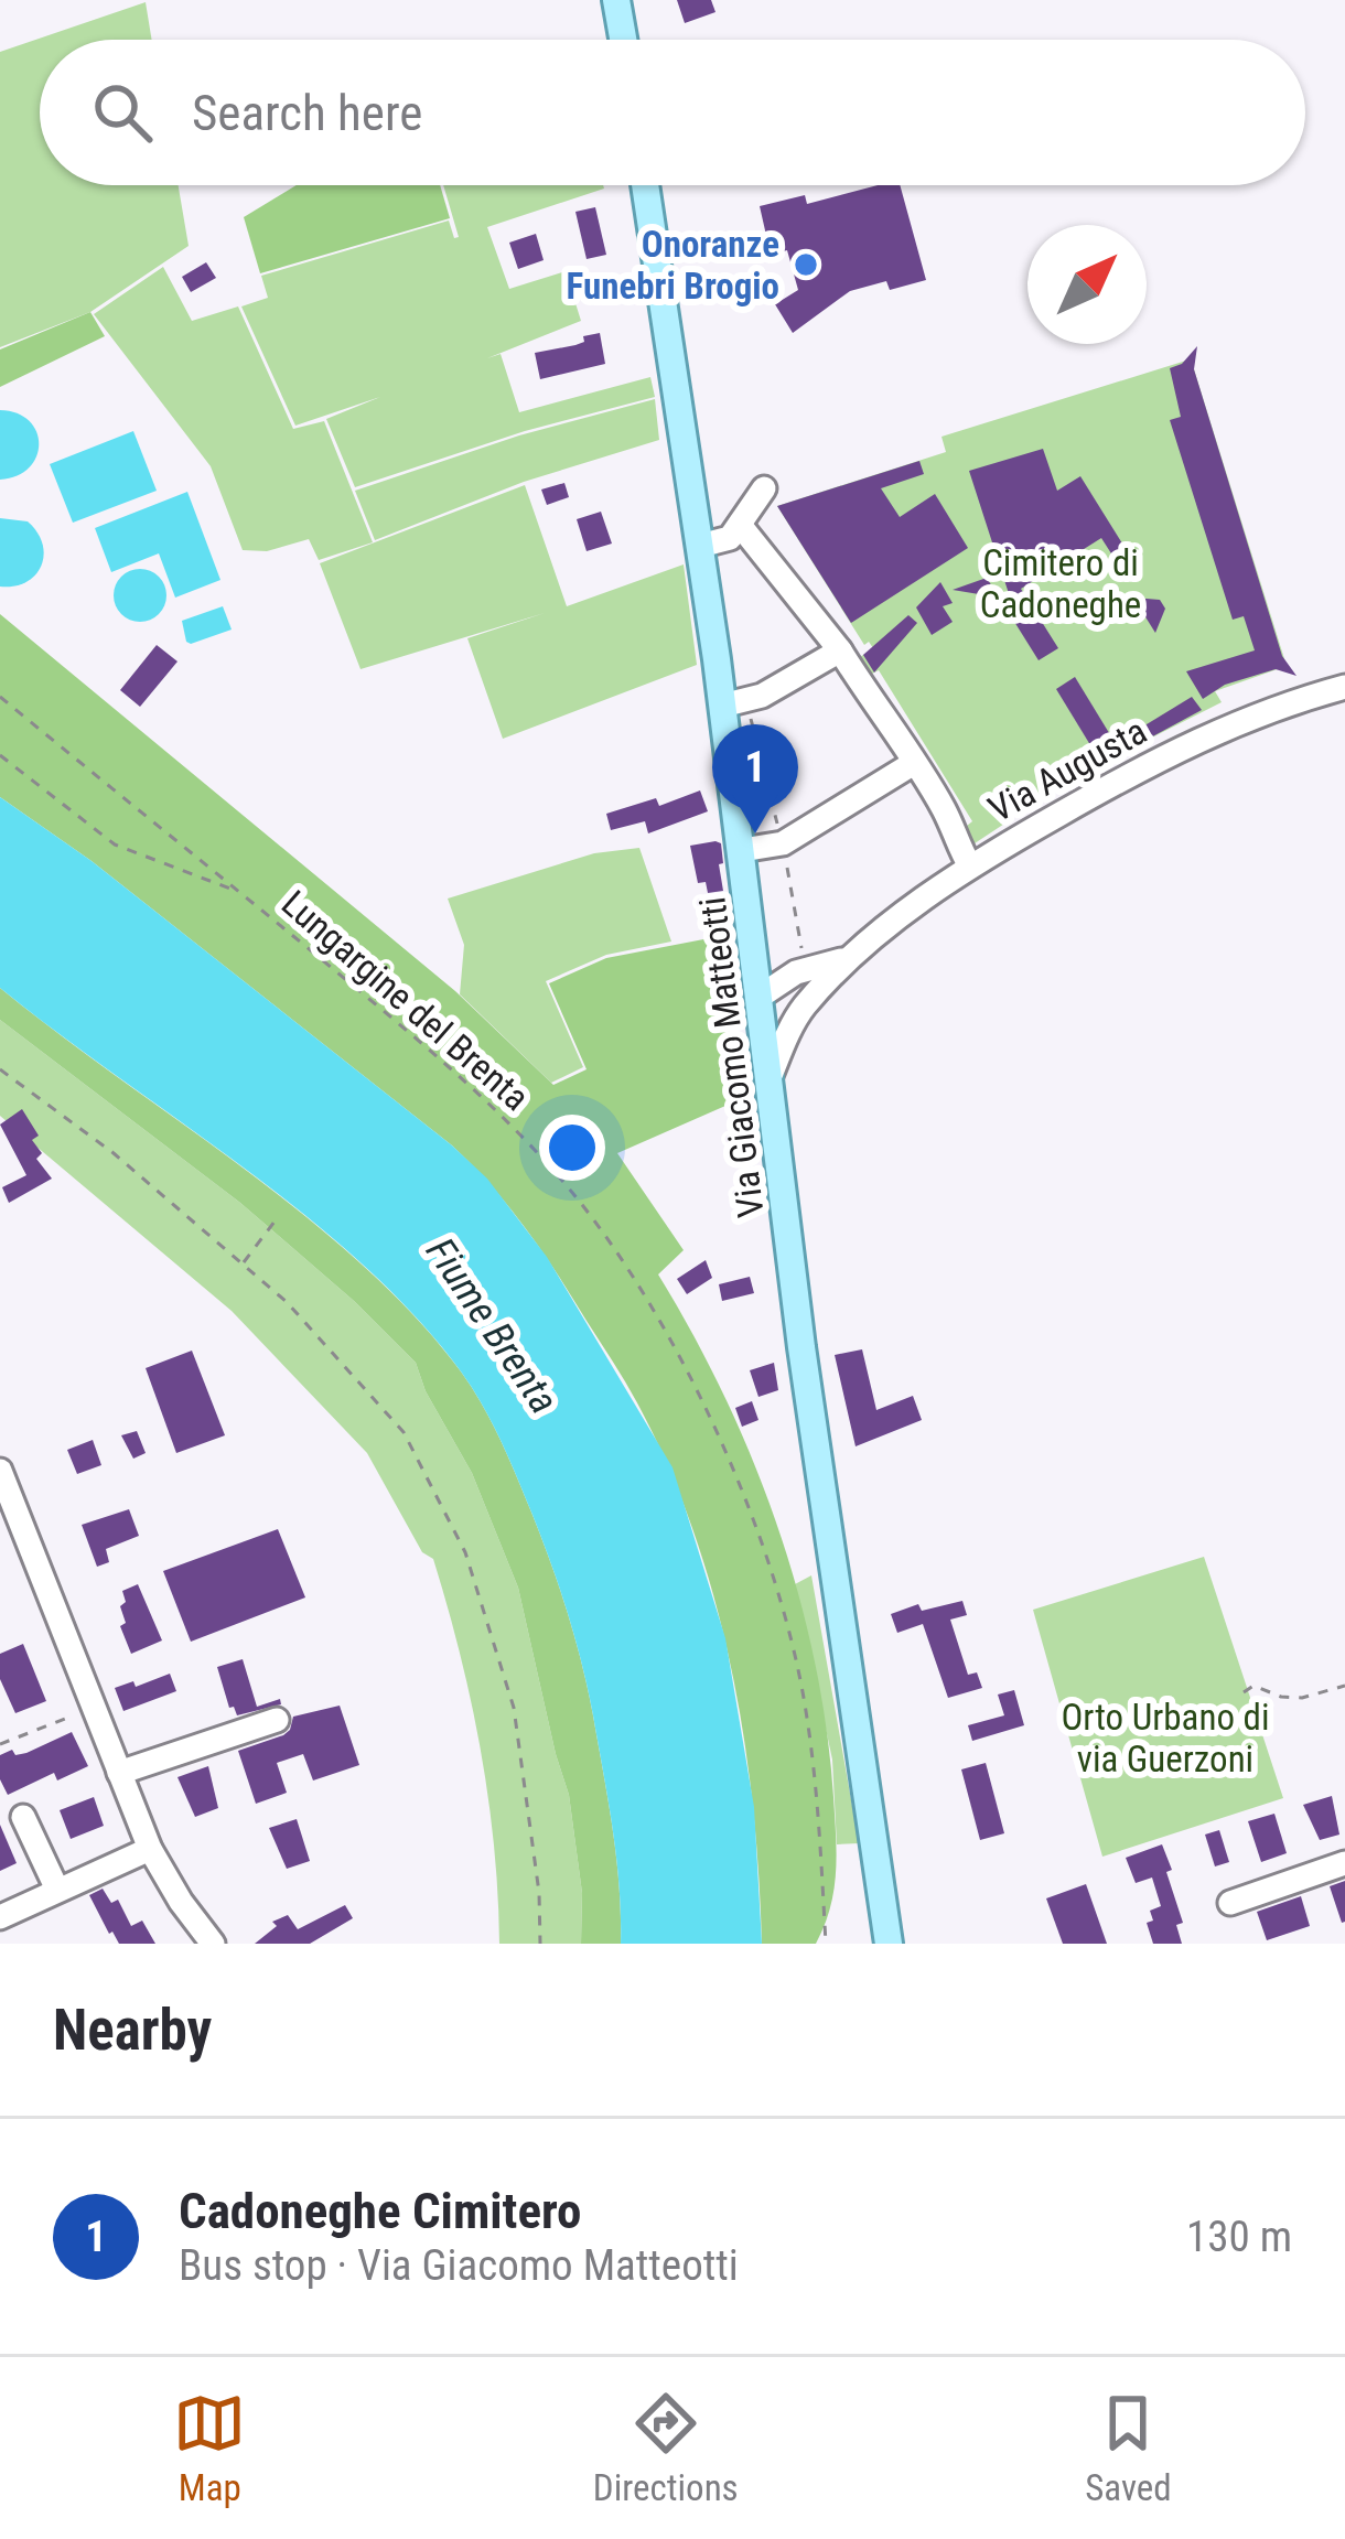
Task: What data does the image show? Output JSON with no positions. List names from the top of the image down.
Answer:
{
  "streets": {
    "main road": ["Via Giacomo Matteotti"],
    "street": ["Via Augusta"],
    "path": ["Lungargine del Brenta"]
  },
  "crossings": [
    ["Via Augusta", "Via Giacomo Matteotti"]
  ],
  "water": ["Fiume Brenta"],
  "parks": ["Cimitero di Cadoneghe", "Orto Urbano di via Guerzoni"],
  "places": ["Onoranze Funebri Brogio"],
  "north": "top right",
  "page": {
    "search": "Search here",
    "pins": "1",
    "heading": "Nearby",
    "list": [
      {
        "mark": "1",
        "name": "Cadoneghe Cimitero",
        "note": "Bus stop · Via Giacomo Matteotti",
        "value": "130 m"
      }
    ],
    "nav": ["Map", "Directions", "Saved"]
  }
}
